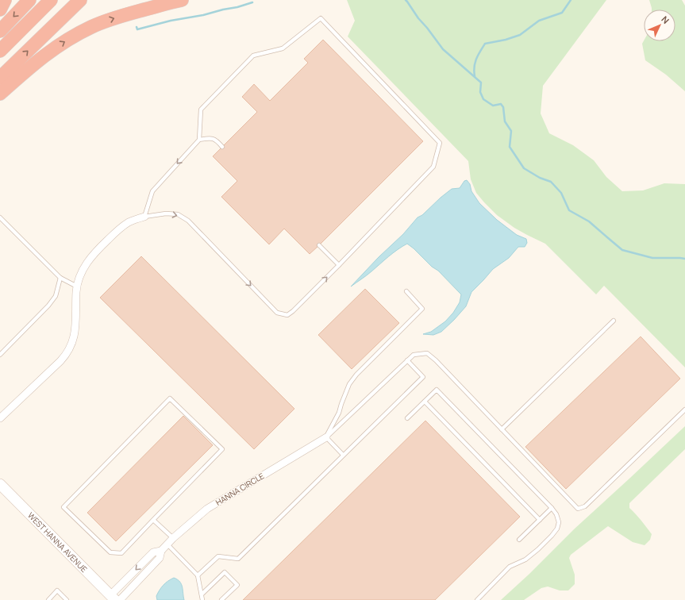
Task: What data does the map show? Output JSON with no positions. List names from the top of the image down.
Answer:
{
  "streets": {
    "street": ["HANNA CIRCLE", "WEST HANNA AVENUE"]
  },
  "crossings": [
    ["HANNA CIRCLE", "WEST HANNA AVENUE"]
  ],
  "north": "top right"
}
